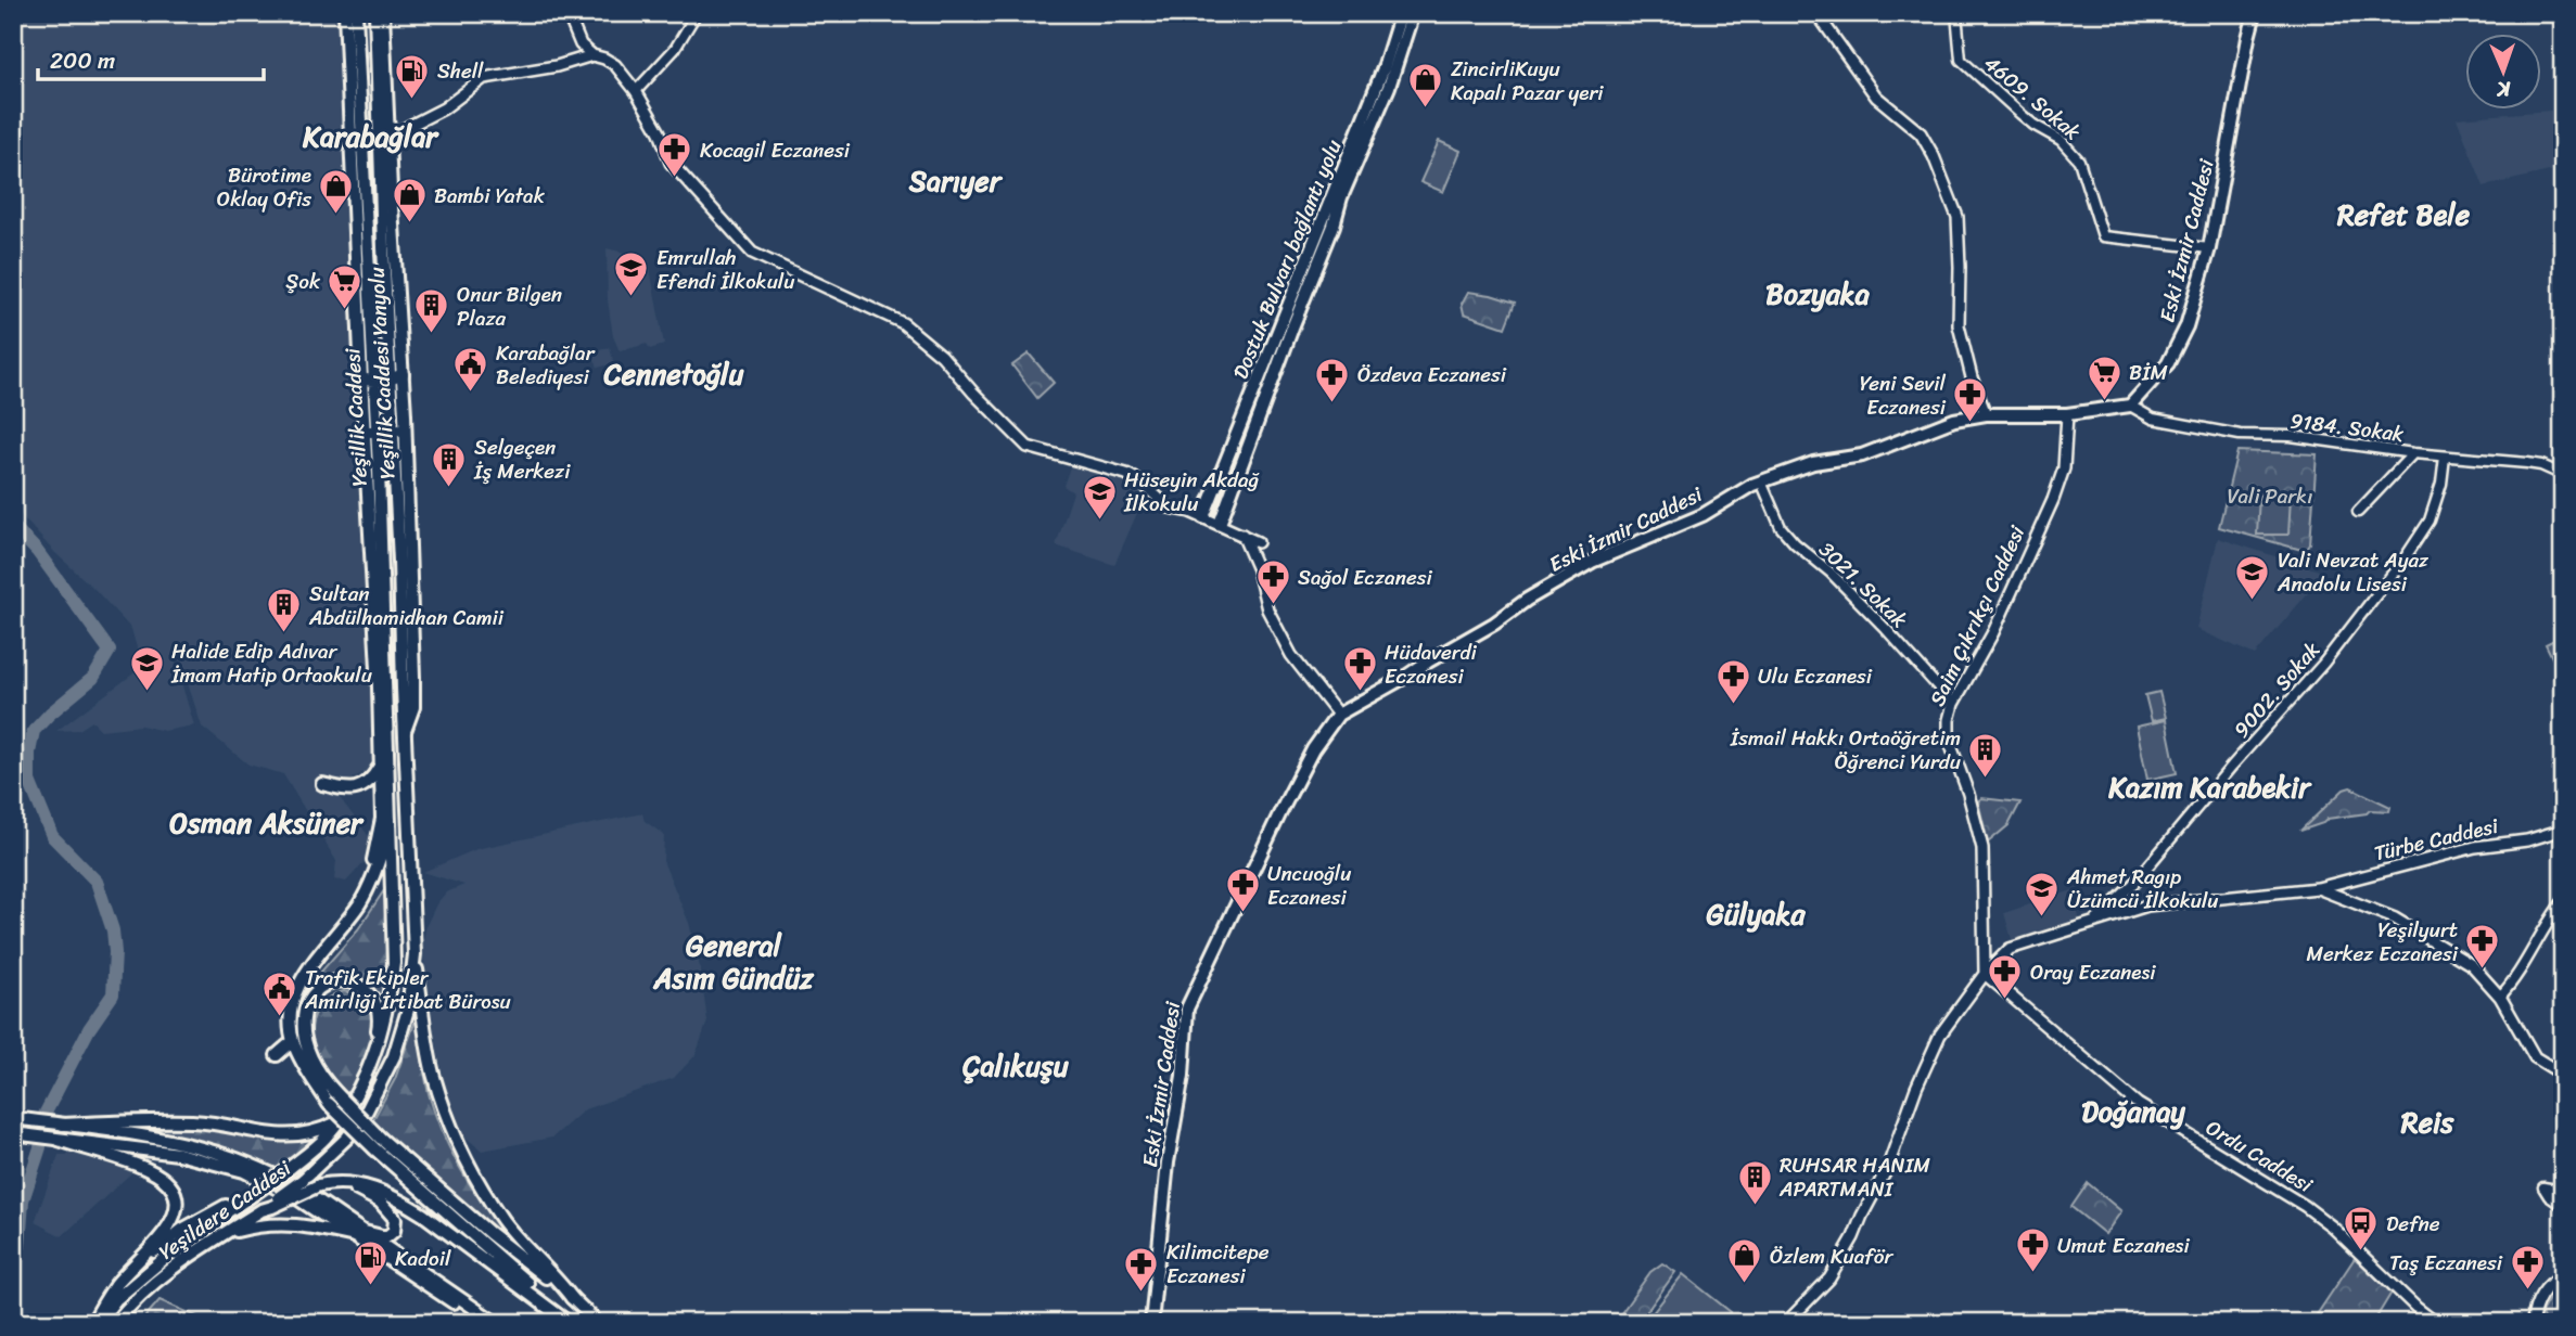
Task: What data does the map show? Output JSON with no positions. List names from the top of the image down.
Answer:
{
  "streets": {
    "main road": [
      "Eski İzmir Caddesi",
      "Dostuk Bulvarı bağlantı yolu",
      "Yeşillik Caddesi Yanyolu",
      "Yeşillik Caddesi",
      "Saim Çıkrıkçı Caddesi",
      "Türbe Caddesi",
      "Ordu Caddesi",
      "Yeşildere Caddesi"
    ],
    "street": [
      "4609. Sokak",
      "9184. Sokak",
      "3021. Sokak",
      "9002. Sokak"
    ]
  },
  "crossings": [
    ["4609. Sokak", "Eski İzmir Caddesi"],
    ["Eski İzmir Caddesi", "9184. Sokak"],
    ["Eski İzmir Caddesi", "3021. Sokak"],
    ["Eski İzmir Caddesi", "Saim Çıkrıkçı Caddesi"],
    ["Yeşillik Caddesi Yanyolu", "Yeşillik Caddesi"],
    ["Yeşillik Caddesi", "Yeşildere Caddesi"],
    ["9184. Sokak", "9002. Sokak"],
    ["3021. Sokak", "Saim Çıkrıkçı Caddesi"],
    ["Saim Çıkrıkçı Caddesi", "Türbe Caddesi"],
    ["Saim Çıkrıkçı Caddesi", "Ordu Caddesi"],
    ["9002. Sokak", "Türbe Caddesi"],
    ["Türbe Caddesi", "Ordu Caddesi"]
  ],
  "districts": [
    "Karabağlar",
    "Sarıyer",
    "Refet Bele",
    "Bozyaka",
    "Cennetoğlu",
    "Kazım Karabekir",
    "Osman Aksüner",
    "Gülyaka",
    "General Asım Gündüz",
    "Çalıkuşu",
    "Doğanay",
    "Reis"
  ],
  "parks": ["Vali Parkı"],
  "places": {
    "fuel station": ["Shell", "Kadoil"],
    "shop": [
      "ZincirliKuyu Kapalı Pazar yeri",
      "Bürotime Oklay Ofis",
      "Bambi Yatak",
      "Özlem Kuaför"
    ],
    "pharmacy": [
      "Kocagil Eczanesi",
      "Özdeva Eczanesi",
      "Yeni Sevil Eczanesi",
      "Sağol Eczanesi",
      "Hüdaverdi Eczanesi",
      "Ulu Eczanesi",
      "Uncuoğlu Eczanesi",
      "Yeşilyurt Merkez Eczanesi",
      "Oray Eczanesi",
      "Umut Eczanesi",
      "Taş Eczanesi",
      "Kilimcitepe Eczanesi"
    ],
    "school or university": [
      "Emrullah Efendi İlkokulu",
      "Hüseyin Akdağ İlkokulu",
      "Vali Nevzat Ayaz Anadolu Lisesi",
      "Halide Edip Adıvar İmam Hatip Ortaokulu",
      "Ahmet Ragıp Üzümcü İlkokulu"
    ],
    "supermarket": ["Şok", "BİM"],
    "building": [
      "Onur Bilgen Plaza",
      "Selgeçen İş Merkezi",
      "Sultan Abdülhamidhan Camii",
      "İsmail Hakkı Ortaöğretim Öğrenci Yurdu",
      "RUHSAR HANIM APARTMANI"
    ],
    "public building": ["Karabağlar Belediyesi", "Trafik Ekipler Amirliği İrtibat Bürosu"],
    "bus stop": ["Defne"]
  },
  "scale_bar": "200 m",
  "north": "bottom"
}
